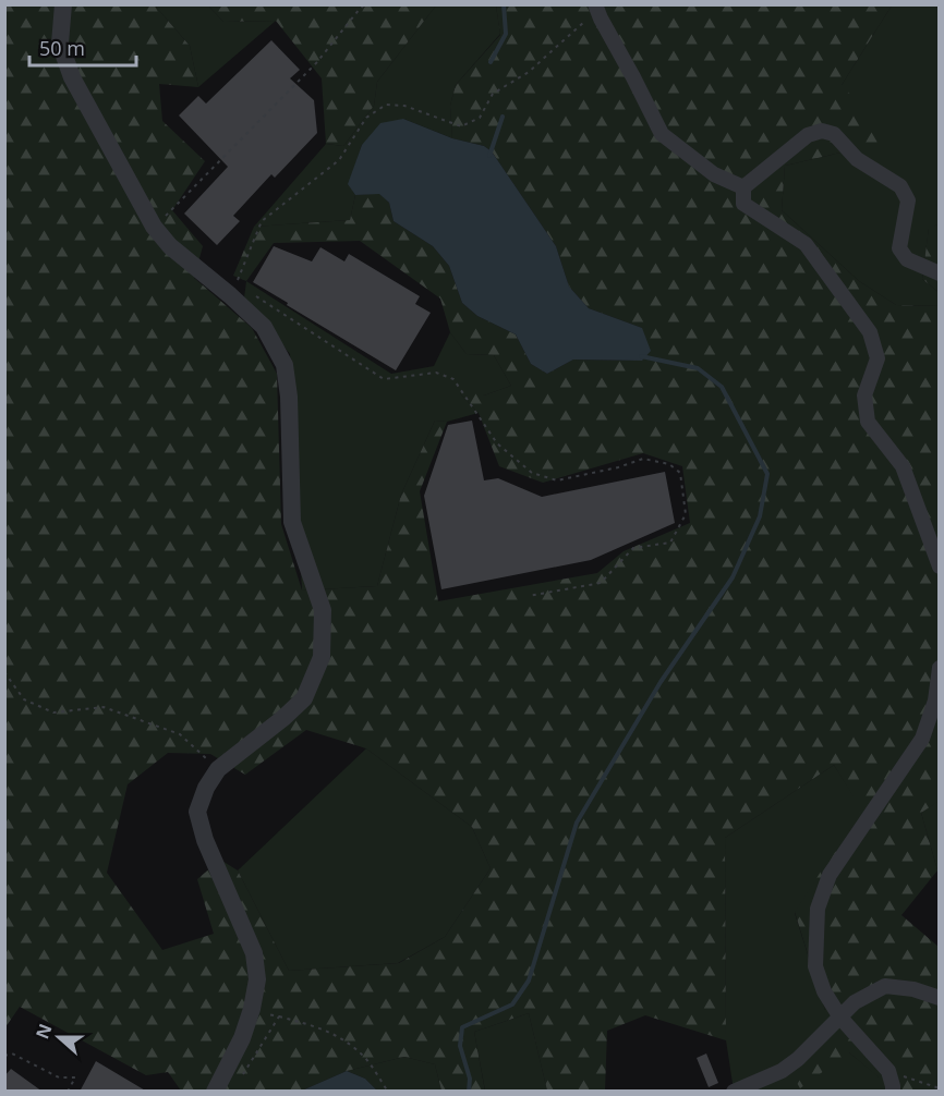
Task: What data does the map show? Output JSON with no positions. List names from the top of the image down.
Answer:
{
  "scale_bar": "50 m",
  "north": "left"
}
